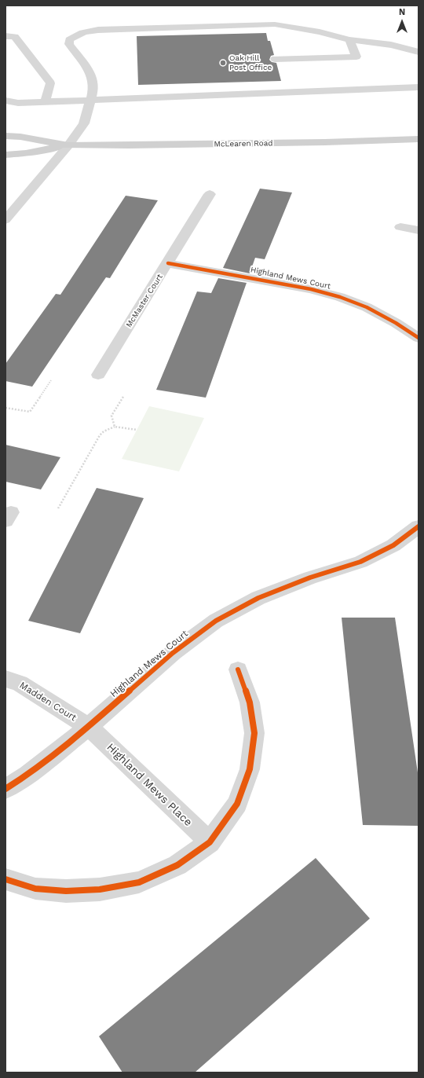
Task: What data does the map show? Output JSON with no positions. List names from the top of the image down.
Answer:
{
  "streets": {
    "main road": ["McLearen Road"],
    "street": [
      "Highland Mews Court",
      "McMaster Court",
      "Madden Court",
      "Highland Mews Place"
    ]
  },
  "crossings": [
    ["Highland Mews Court", "McMaster Court"],
    ["Highland Mews Court", "Madden Court"],
    ["Highland Mews Court", "Highland Mews Place"],
    ["Madden Court", "Highland Mews Place"]
  ],
  "places": ["Oak Hill Post Office"],
  "north": "top"
}
